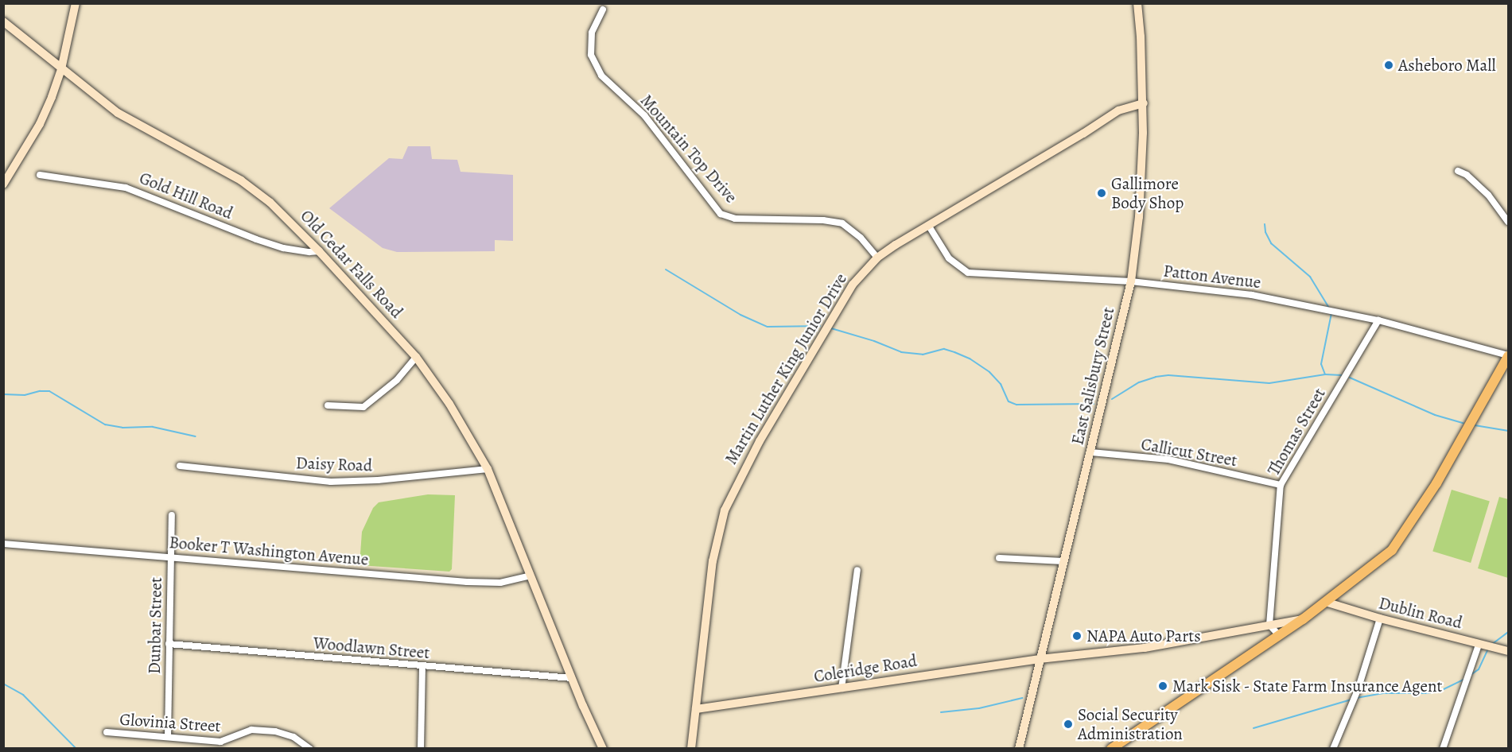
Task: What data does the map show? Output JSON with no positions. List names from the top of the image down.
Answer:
{
  "streets": {
    "street": [
      "Mountain Top Drive",
      "Gold Hill Road",
      "Old Cedar Falls Road",
      "Patton Avenue",
      "Martin Luther King Junior Drive",
      "East Salisbury Street",
      "Thomas Street",
      "Callicut Street",
      "Daisy Road",
      "Booker T Washington Avenue",
      "Dublin Road",
      "Dunbar Street",
      "Woodlawn Street",
      "Coleridge Road",
      "Glovinia Street"
    ]
  },
  "crossings": [
    ["Mountain Top Drive", "Martin Luther King Junior Drive"],
    ["Gold Hill Road", "Old Cedar Falls Road"],
    ["Old Cedar Falls Road", "Daisy Road"],
    ["Old Cedar Falls Road", "Booker T Washington Avenue"],
    ["Old Cedar Falls Road", "Woodlawn Street"],
    ["Patton Avenue", "Martin Luther King Junior Drive"],
    ["Patton Avenue", "East Salisbury Street"],
    ["Patton Avenue", "Thomas Street"],
    ["Martin Luther King Junior Drive", "East Salisbury Street"],
    ["Martin Luther King Junior Drive", "Coleridge Road"],
    ["East Salisbury Street", "Callicut Street"],
    ["East Salisbury Street", "Coleridge Road"],
    ["Thomas Street", "Callicut Street"],
    ["Thomas Street", "Coleridge Road"],
    ["Booker T Washington Avenue", "Dunbar Street"],
    ["Dunbar Street", "Woodlawn Street"],
    ["Dunbar Street", "Glovinia Street"]
  ],
  "places": [
    "Asheboro Mall",
    "Gallimore Body Shop",
    "NAPA Auto Parts",
    "Mark Sisk - State Farm Insurance Agent",
    "Social Security Administration"
  ]
}
